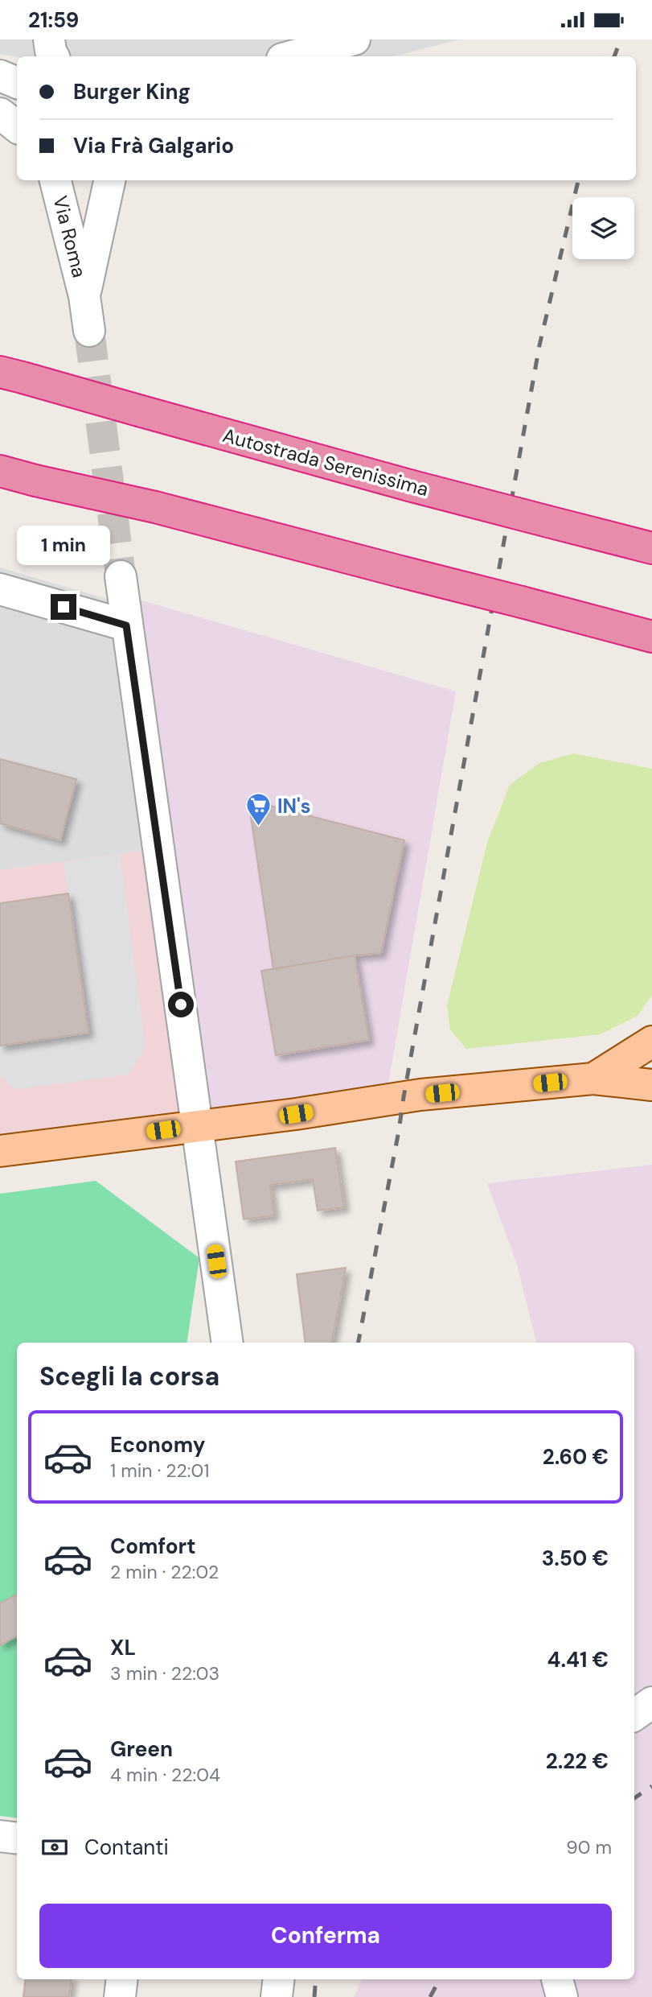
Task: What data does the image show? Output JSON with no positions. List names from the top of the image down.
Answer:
{
  "streets": {
    "highway": ["Autostrada Serenissima"],
    "street": ["Via Roma"]
  },
  "places": {
    "supermarket": ["IN's"]
  },
  "page": {
    "status": "21:59",
    "banner": ["Burger King", "Via Frà Galgario"],
    "bubble": "1 min",
    "heading": "Scegli la corsa",
    "list": [
      {
        "name": "Economy",
        "note": "1 min · 22:01",
        "value": "2.60 €"
      },
      {
        "name": "Comfort",
        "note": "2 min · 22:02",
        "value": "3.50 €"
      },
      {
        "name": "XL",
        "note": "3 min · 22:03",
        "value": "4.41 €"
      },
      {
        "name": "Green",
        "note": "4 min · 22:04",
        "value": "2.22 €"
      }
    ],
    "pay": ["Contanti", "90 m"],
    "buttons": "Conferma"
  }
}
